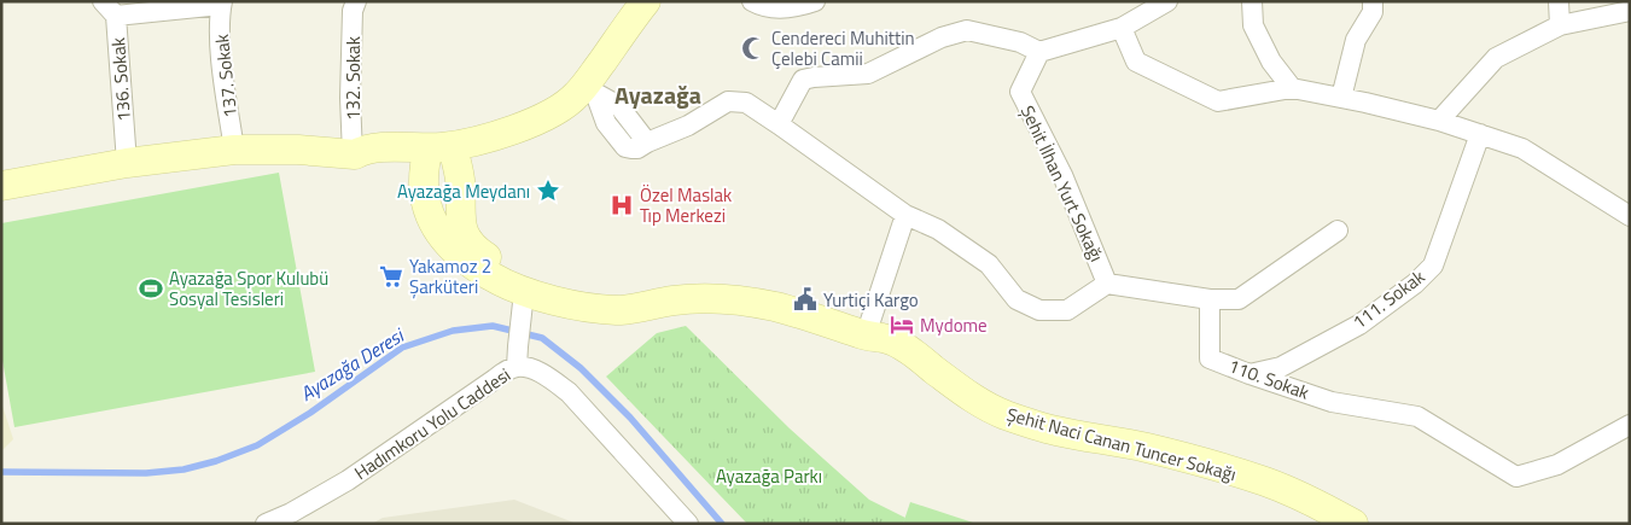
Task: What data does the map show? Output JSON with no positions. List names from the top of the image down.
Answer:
{
  "streets": {
    "street": [
      "137. Sokak",
      "132. Sokak",
      "136. Sokak",
      "Şehit İlhan Yurt Sokağı",
      "111. Sokak",
      "110. Sokak",
      "Hadımkoru Yolu Caddesi",
      "Şehit Naci Canan Tuncer Sokağı"
    ]
  },
  "crossings": [
    ["111. Sokak", "110. Sokak"]
  ],
  "districts": ["Ayazağa"],
  "water": ["Ayazağa Deresi"],
  "parks": ["Ayazağa Parkı"],
  "places": {
    "mosque": ["Cendereci Muhittin Çelebi Camii"],
    "place": ["Ayazağa Meydanı"],
    "hospital": ["Özel Maslak Tıp Merkezi"],
    "supermarket": ["Yakamoz 2 Şarküteri"],
    "sports": ["Ayazağa Spor Kulubü Sosyal Tesisleri"],
    "public building": ["Yurtiçi Kargo"],
    "hotel": ["Mydome"]
  }
}
